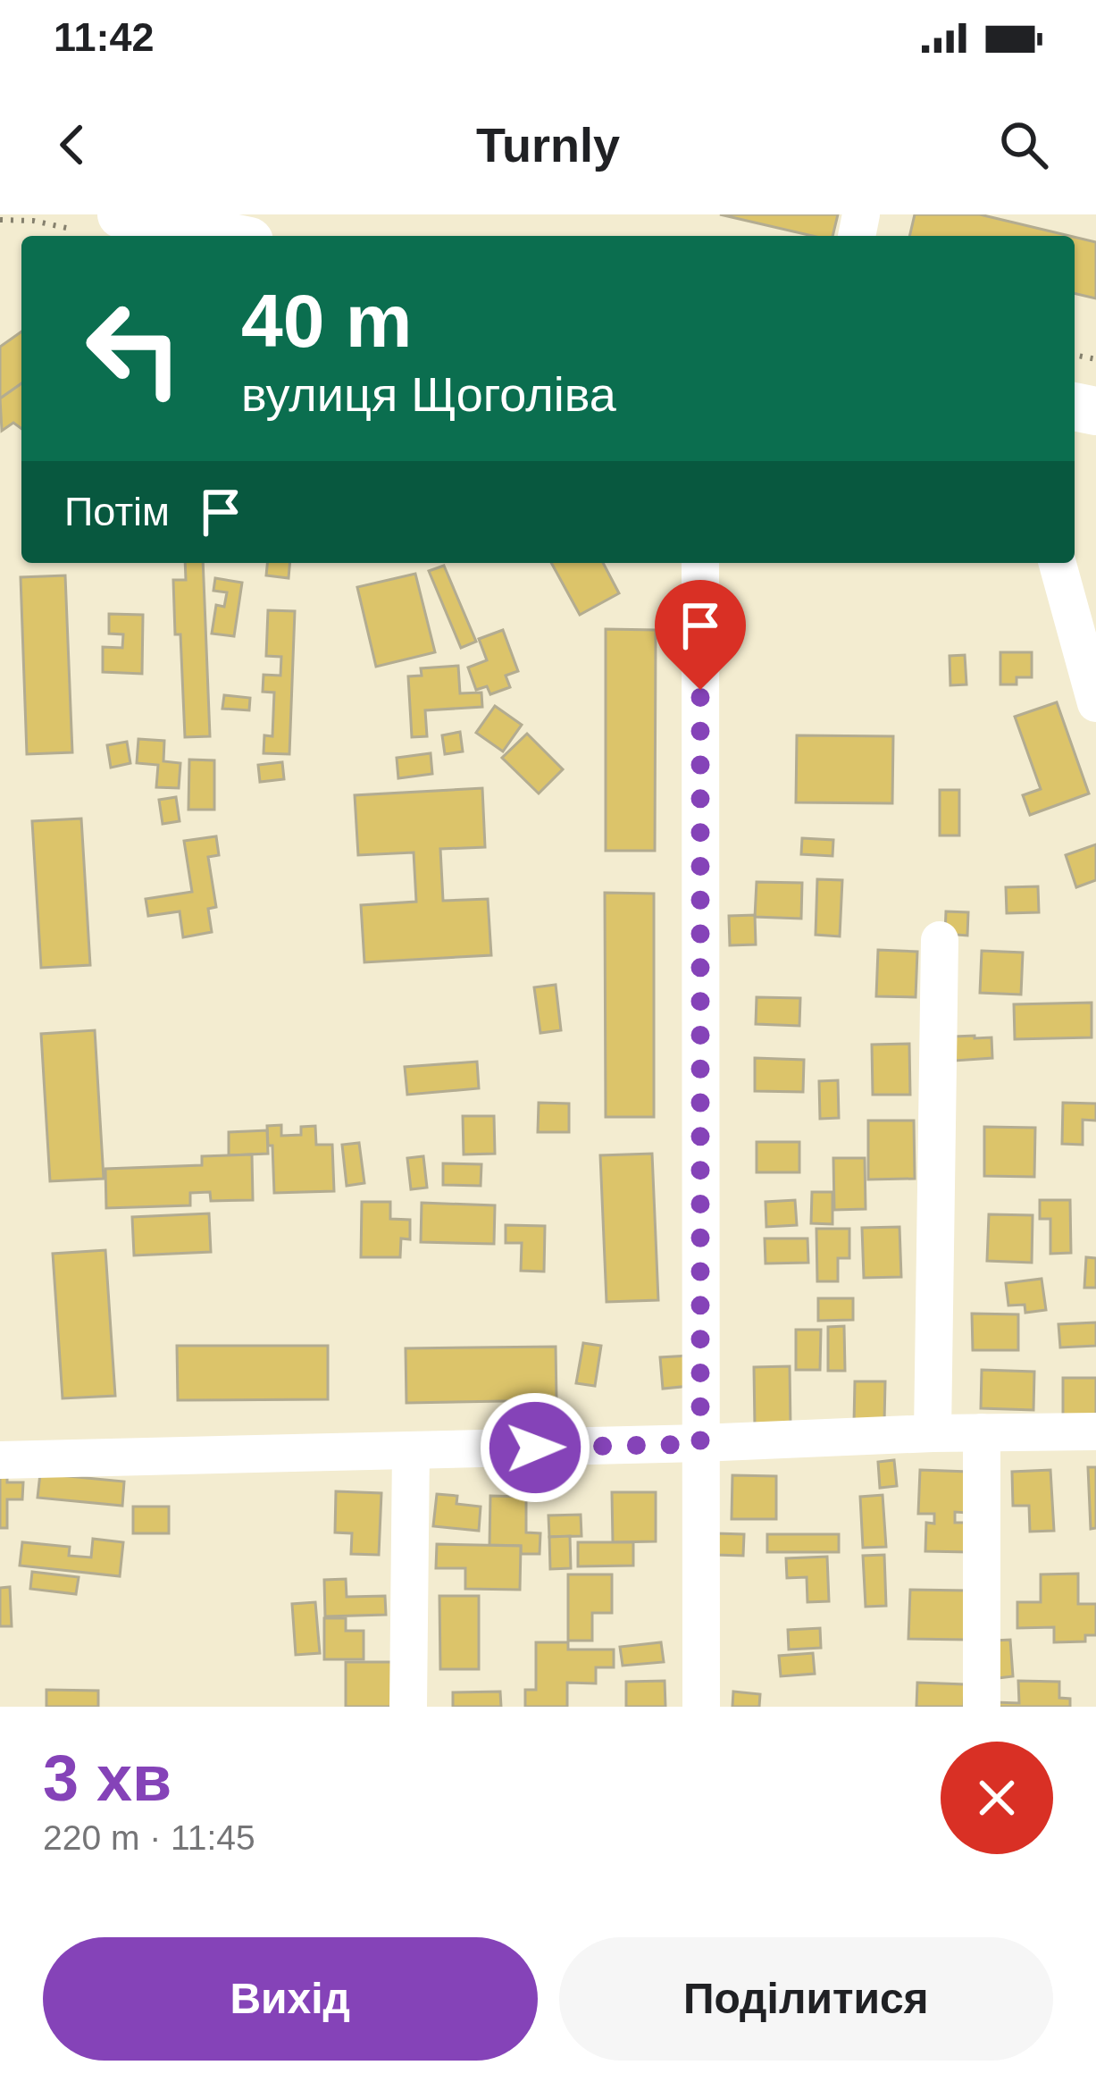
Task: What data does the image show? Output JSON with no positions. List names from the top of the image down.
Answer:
{
  "page": {
    "status": "11:42",
    "header": "Turnly",
    "turn": ["40 m", "вулиця Щоголіва"],
    "then": "Потім",
    "heading": ["3 хв", "220 m · 11:45"],
    "buttons": ["Вихід", "Поділитися"]
  }
}
